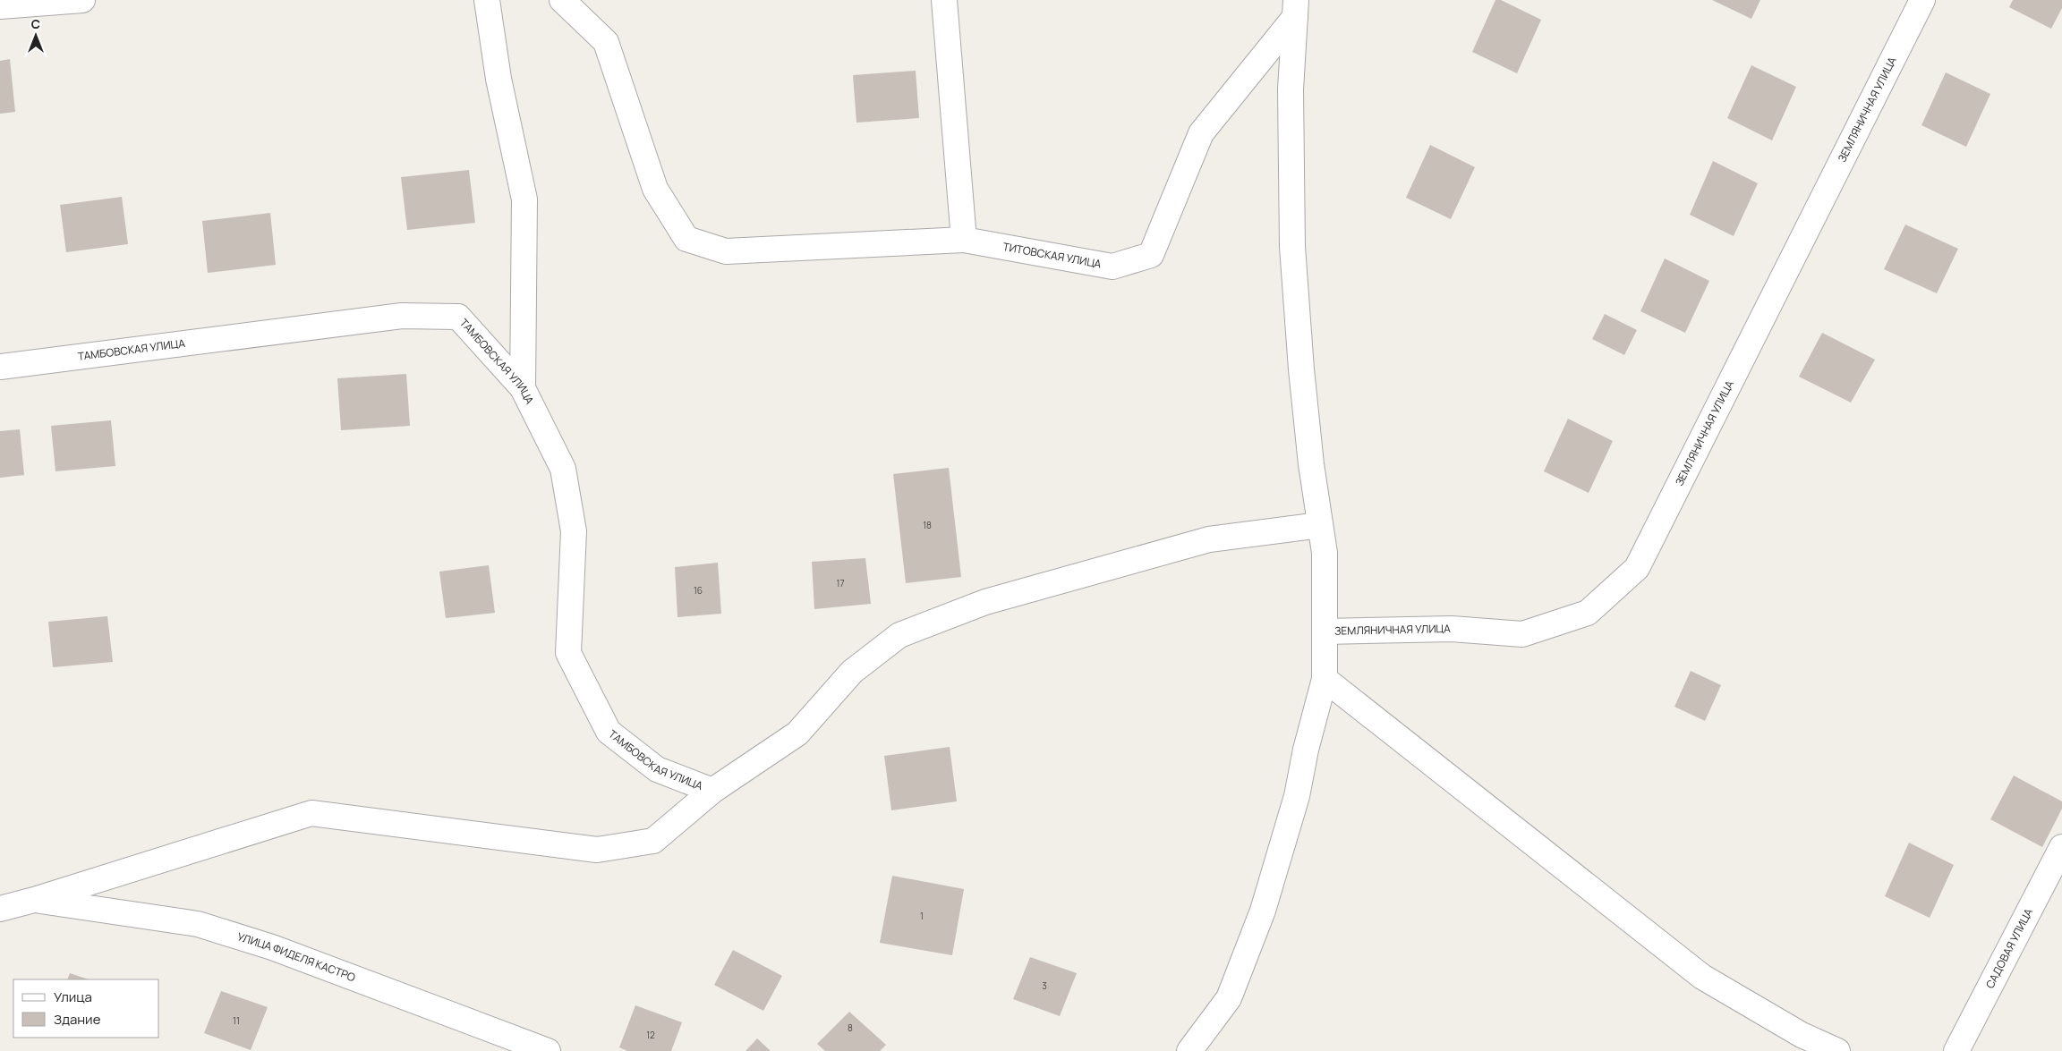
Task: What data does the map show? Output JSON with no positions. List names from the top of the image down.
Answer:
{
  "streets": {
    "street": [
      "ЗЕМЛЯНИЧНАЯ УЛИЦА",
      "ТИТОВСКАЯ УЛИЦА",
      "ТАМБОВСКАЯ УЛИЦА",
      "САДОВАЯ УЛИЦА",
      "УЛИЦА ФИДЕЛЯ КАСТРО"
    ]
  },
  "house_numbers": [
    "18",
    "17",
    "16",
    "1",
    "3",
    "11",
    "8",
    "12"
  ],
  "legend": ["Улица", "Здание"],
  "north": "top"
}
